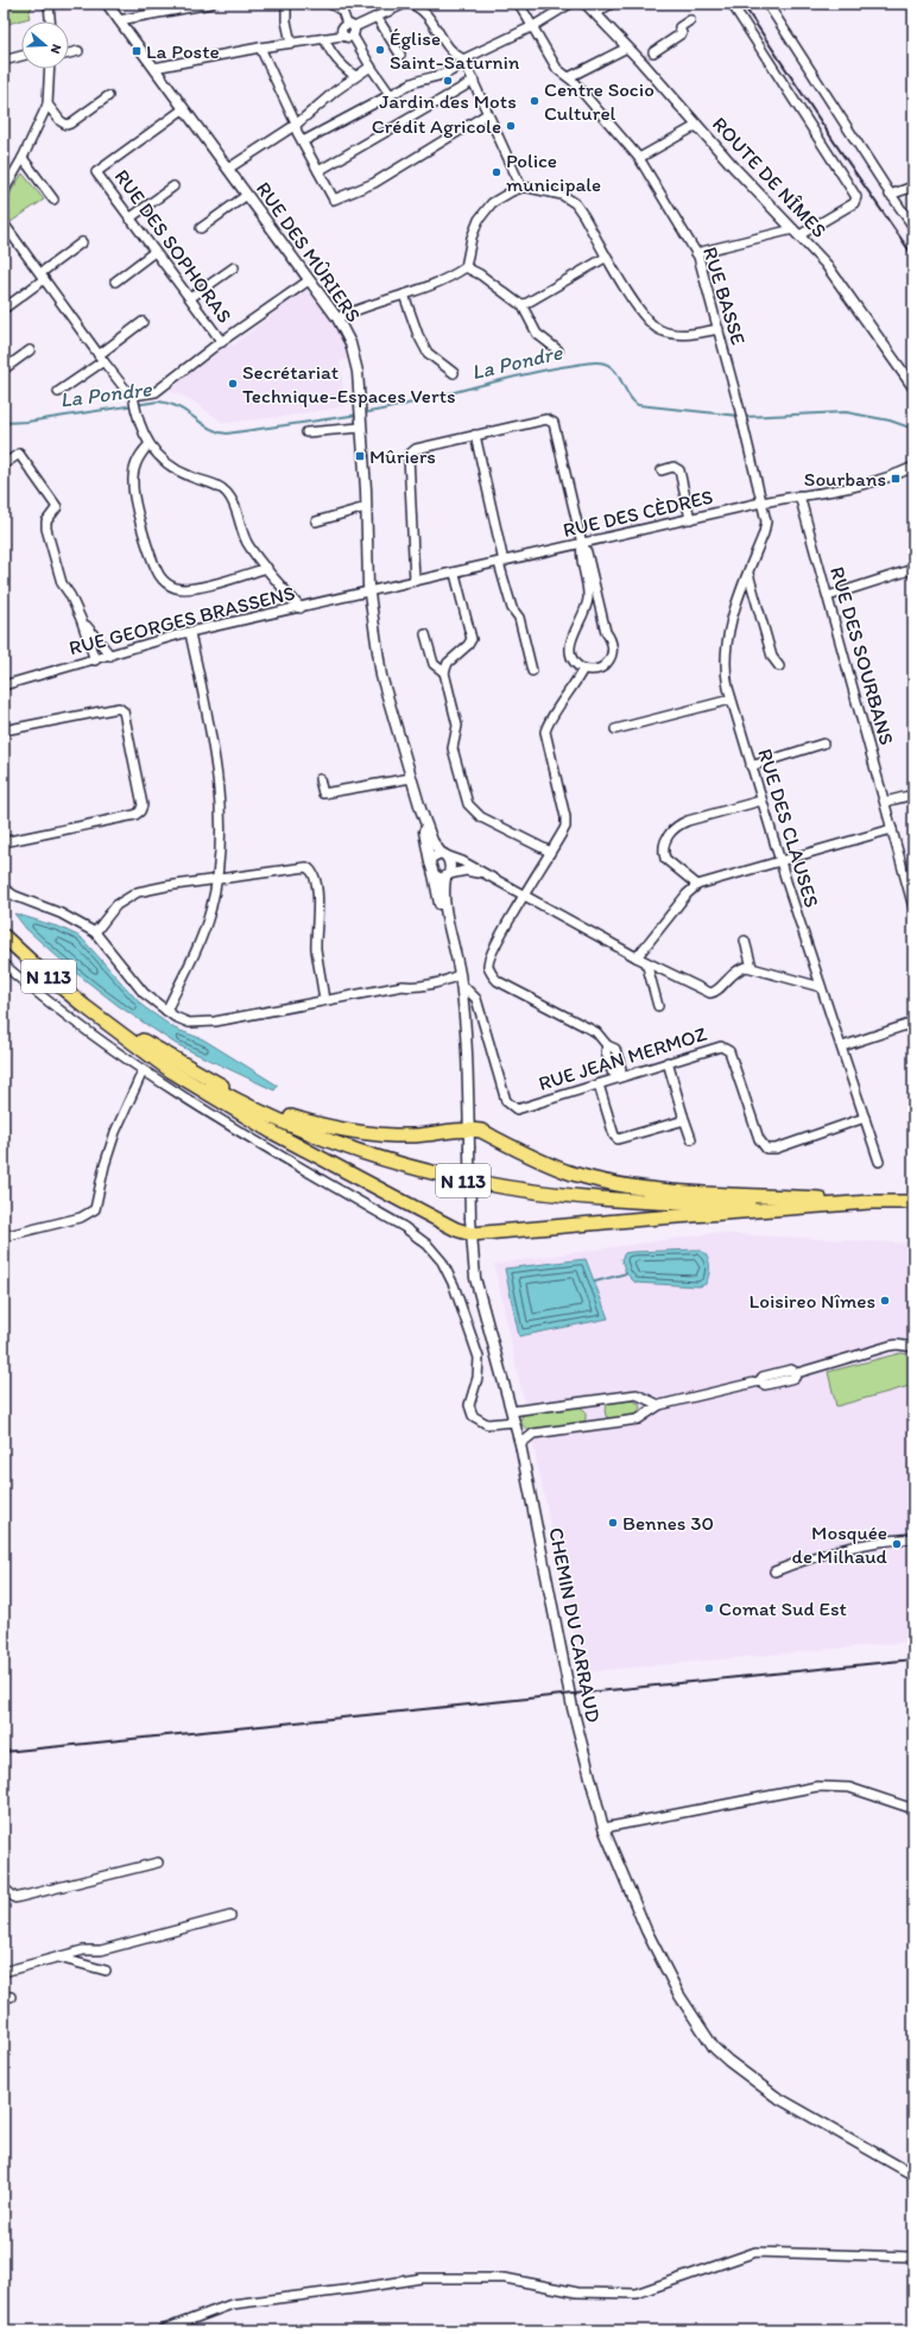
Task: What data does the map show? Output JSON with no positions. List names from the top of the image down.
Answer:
{
  "streets": {
    "main road": ["N 113"],
    "street": [
      "ROUTE DE NÎMES",
      "RUE DES SOPHORAS",
      "RUE DES MÛRIERS",
      "RUE BASSE",
      "RUE DES CÈDRES",
      "RUE GEORGES BRASSENS",
      "RUE DES SOURBANS",
      "RUE DES CLAUSES",
      "RUE JEAN MERMOZ",
      "CHEMIN DU CARRAUD"
    ]
  },
  "crossings": [
    ["RUE DES SOPHORAS", "RUE DES MÛRIERS"],
    ["RUE DES MÛRIERS", "RUE DES CÈDRES"],
    ["RUE DES MÛRIERS", "RUE GEORGES BRASSENS"],
    ["RUE DES MÛRIERS", "CHEMIN DU CARRAUD"],
    ["RUE BASSE", "RUE DES CÈDRES"],
    ["RUE BASSE", "RUE DES CLAUSES"],
    ["RUE DES CÈDRES", "RUE GEORGES BRASSENS"],
    ["RUE DES CÈDRES", "RUE DES SOURBANS"],
    ["RUE DES CÈDRES", "RUE DES CLAUSES"],
    ["RUE DES CÈDRES", "CHEMIN DU CARRAUD"],
    ["RUE GEORGES BRASSENS", "CHEMIN DU CARRAUD"],
    ["RUE DES CLAUSES", "RUE JEAN MERMOZ"],
    ["RUE JEAN MERMOZ", "CHEMIN DU CARRAUD"]
  ],
  "water": ["La Pondre"],
  "places": {
    "other": [
      "Église Saint-Saturnin",
      "Jardin des Mots",
      "Centre Socio Culturel",
      "Crédit Agricole",
      "Police municipale",
      "Secrétariat Technique-Espaces Verts",
      "Loisireo Nîmes",
      "Bennes 30",
      "Mosquée de Milhaud",
      "Comat Sud Est"
    ],
    "transit": ["La Poste", "Mûriers", "Sourbans"]
  },
  "north": "right"
}
